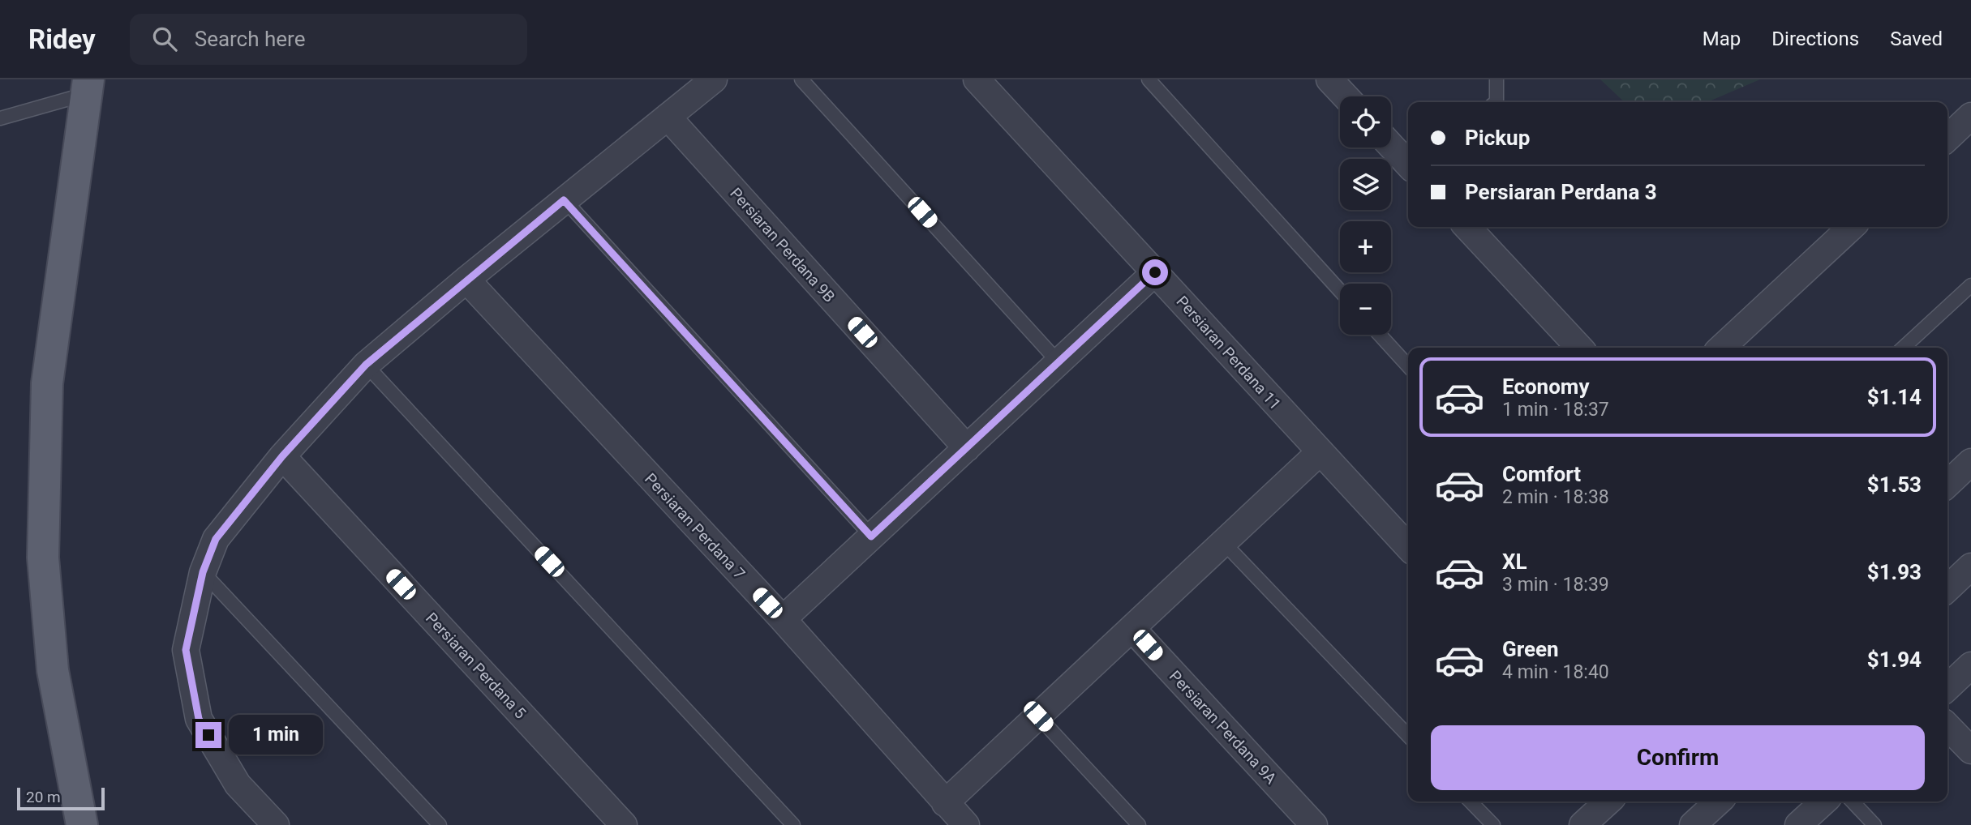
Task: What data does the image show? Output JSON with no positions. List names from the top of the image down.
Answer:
{
  "streets": {
    "street": [
      "Persiaran Perdana 9B",
      "Persiaran Perdana 11",
      "Persiaran Perdana 7",
      "Persiaran Perdana 5",
      "Persiaran Perdana 9A"
    ]
  },
  "scale_bar": "20 m",
  "page": {
    "header": "Ridey",
    "search": "Search here",
    "nav": ["Map", "Directions", "Saved"],
    "map_buttons": ["+", "−"],
    "banner": ["Pickup", "Persiaran Perdana 3"],
    "list": [
      {
        "name": "Economy",
        "note": "1 min · 18:37",
        "value": "$1.14"
      },
      {
        "name": "Comfort",
        "note": "2 min · 18:38",
        "value": "$1.53"
      },
      {
        "name": "XL",
        "note": "3 min · 18:39",
        "value": "$1.93"
      },
      {
        "name": "Green",
        "note": "4 min · 18:40",
        "value": "$1.94"
      }
    ],
    "buttons": "Confirm",
    "bubble": "1 min",
    "scale": "20 m"
  }
}
